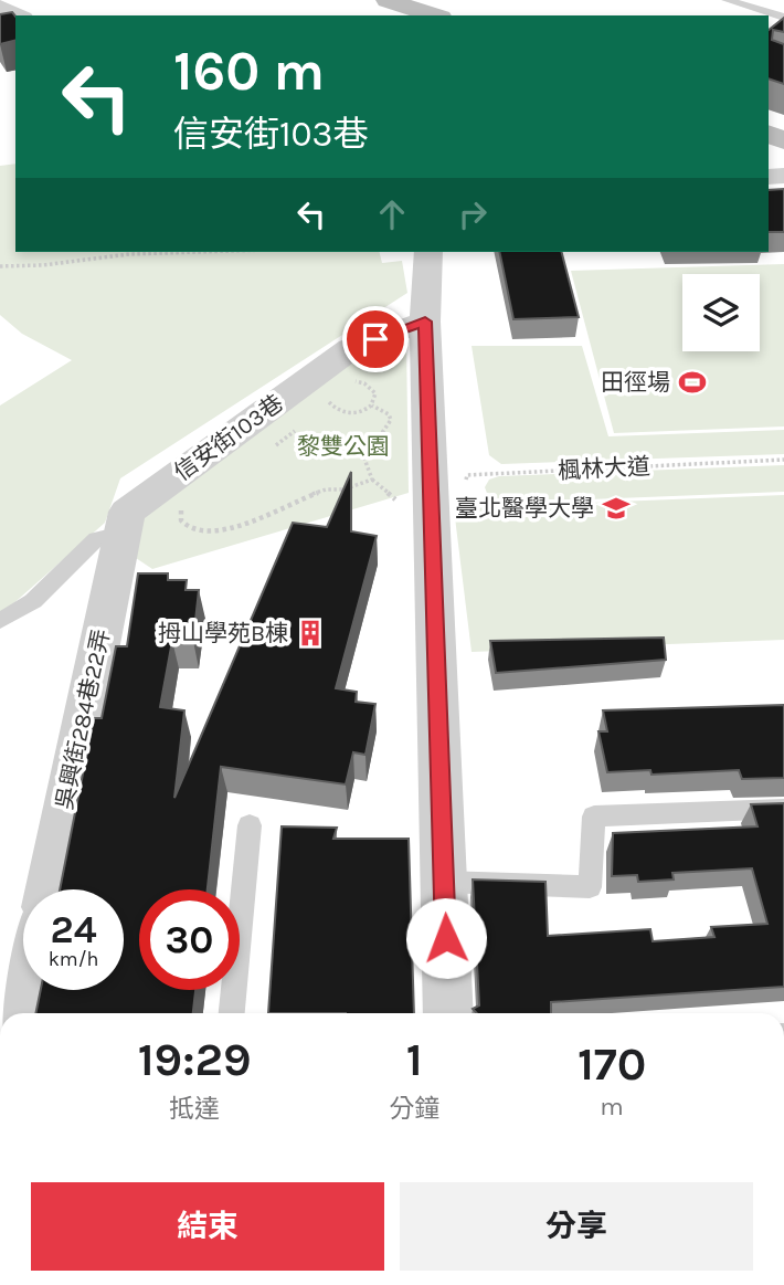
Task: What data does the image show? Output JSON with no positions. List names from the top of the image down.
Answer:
{
  "streets": {
    "street": ["信安街103巷", "吳興街284巷22弄"],
    "path": ["楓林大道"]
  },
  "crossings": [
    ["信安街103巷", "吳興街284巷22弄"]
  ],
  "parks": ["黎雙公園"],
  "places": {
    "sports": ["田徑場"],
    "school or university": ["臺北醫學大學"],
    "building": ["拇山學苑B棟"]
  },
  "page": {
    "turn": ["160 m", "信安街103巷"],
    "speed": "24 km/h",
    "limit": "30",
    "eta": [
      "19:29",
      "抵達",
      "1",
      "分鐘",
      "170",
      "m"
    ],
    "buttons": ["結束", "分享"]
  }
}
